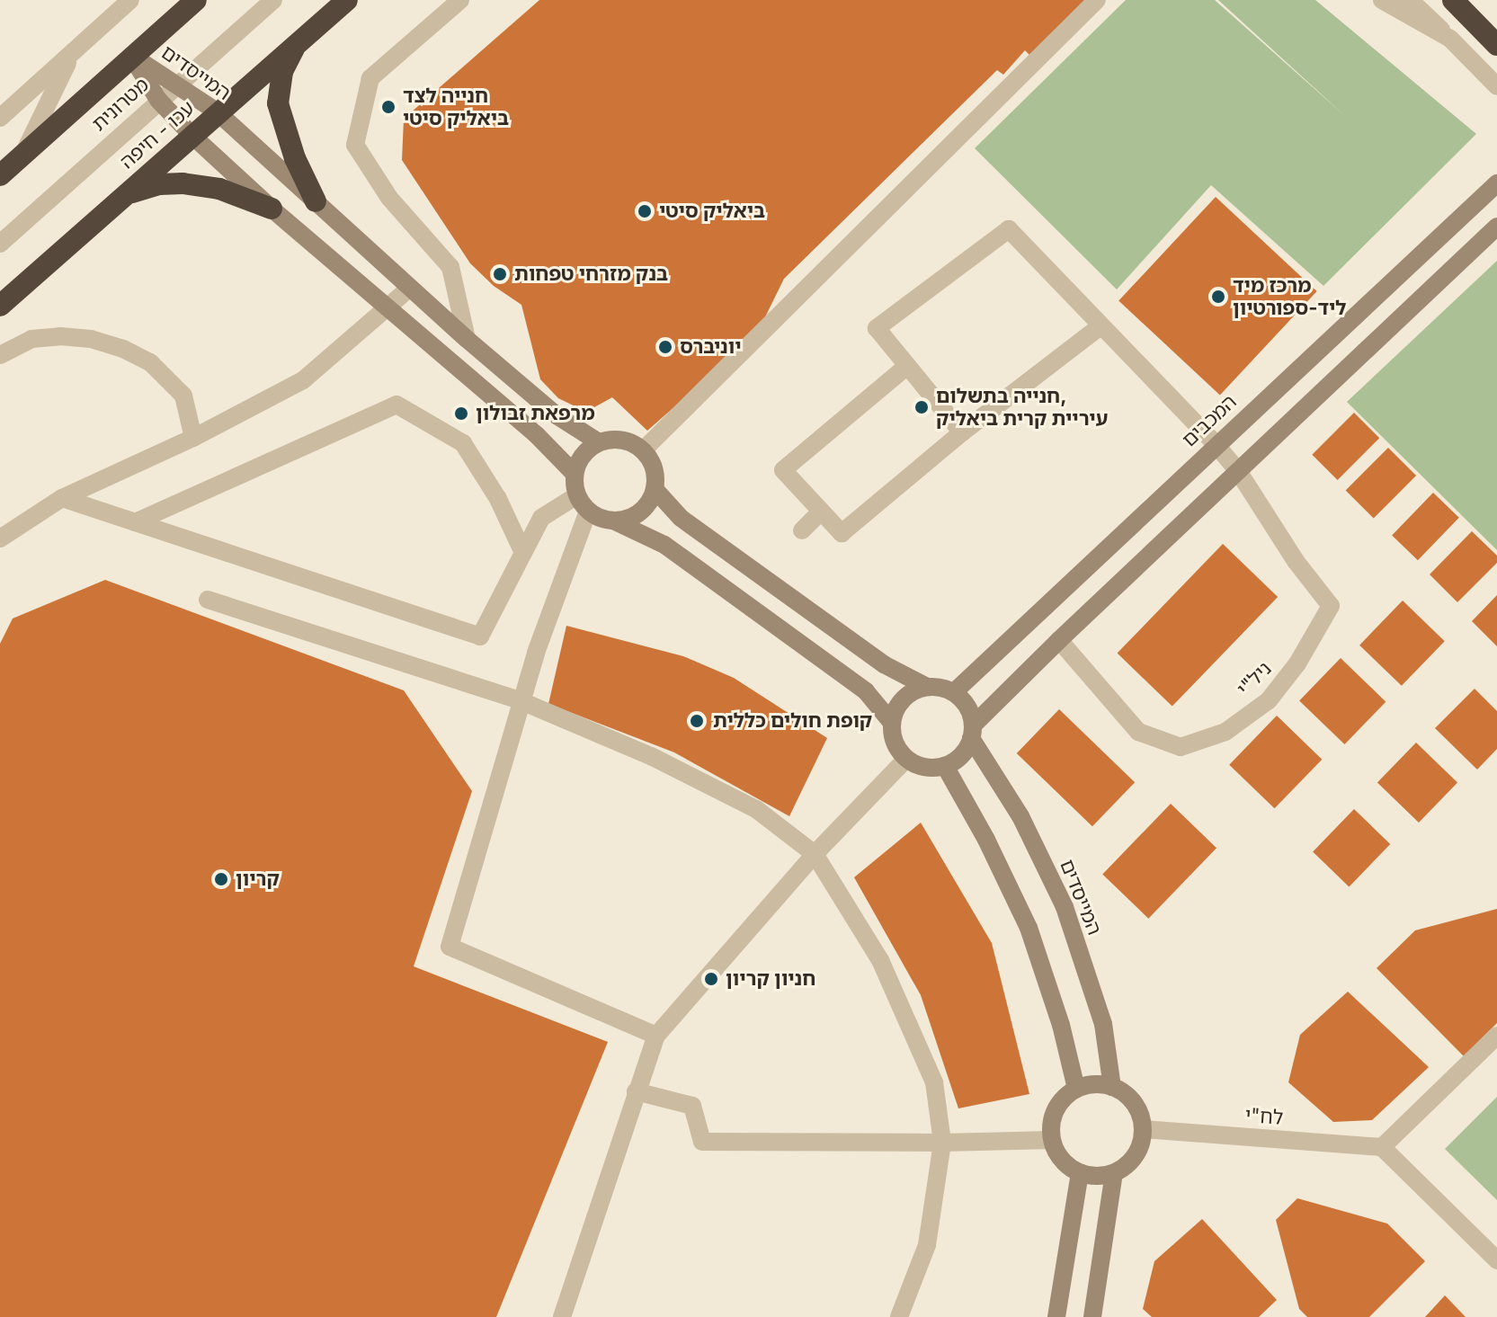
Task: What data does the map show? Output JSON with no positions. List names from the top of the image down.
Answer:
{
  "streets": {
    "highway": ["עכו - חיפה"],
    "street": [
      "המייסדים",
      "מטרונית",
      "המכבים",
      "ניל\"י",
      "לח\"י"
    ]
  },
  "crossings": [
    ["המייסדים", "מטרונית"],
    ["המייסדים", "עכו - חיפה"],
    ["המייסדים", "המכבים"],
    ["המייסדים", "לח\"י"]
  ],
  "places": [
    "חנייה לצד ביאליק סיטי",
    "ביאליק סיטי",
    "בנק מזרחי טפחות",
    "מרכז מיד ליד-ספורטיון",
    "יוניברס",
    "חנייה בתשלום, עיריית קרית ביאליק",
    "מרפאת זבולון",
    "קופת חולים כללית",
    "קריון",
    "חניון קריון"
  ]
}
